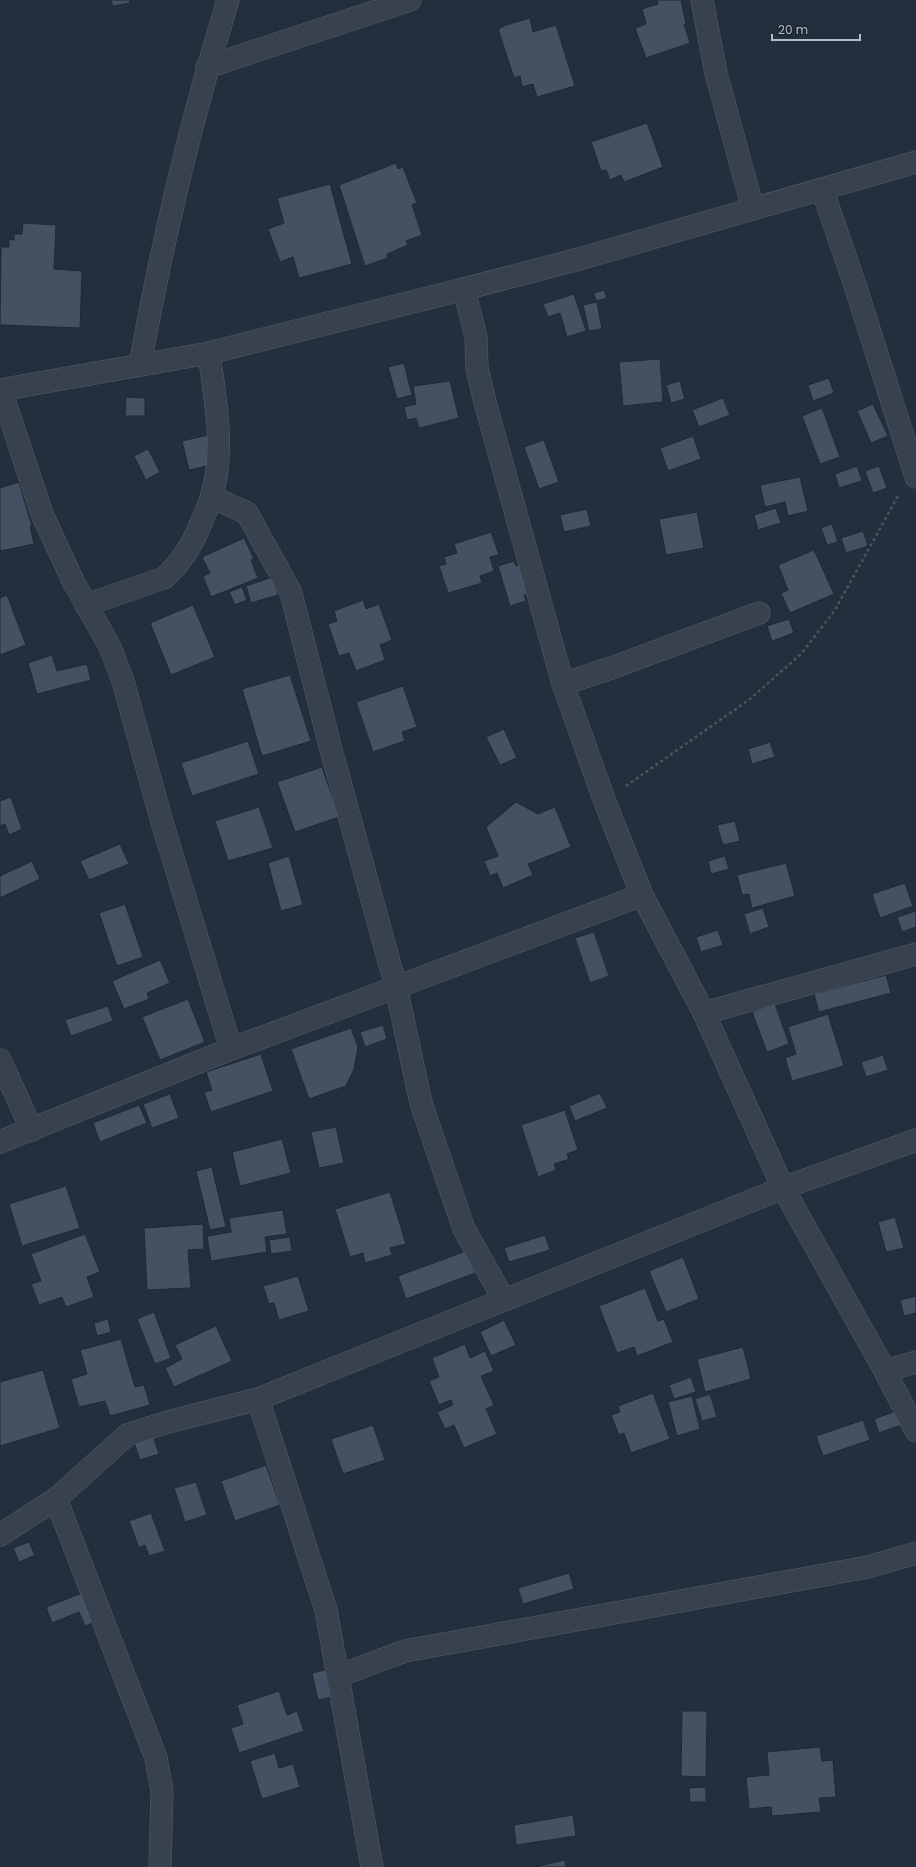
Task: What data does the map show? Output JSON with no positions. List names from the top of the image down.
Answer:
{
  "scale_bar": "20 m"
}
